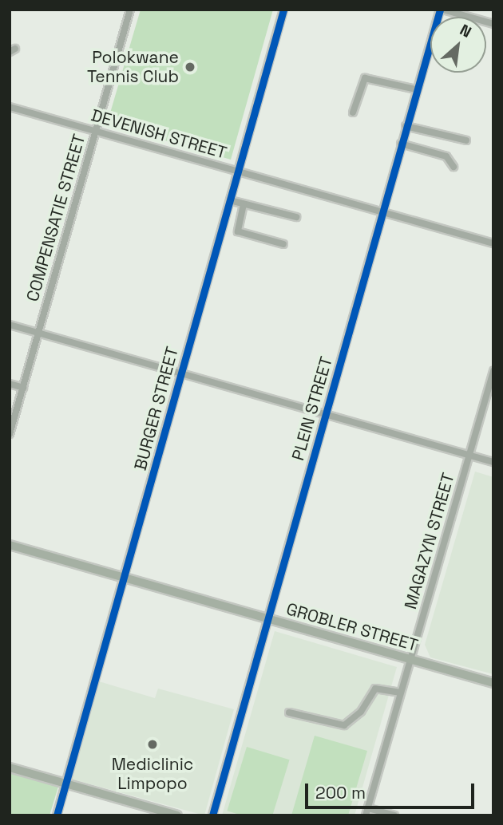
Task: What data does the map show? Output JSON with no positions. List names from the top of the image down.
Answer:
{
  "streets": {
    "main road": ["GROBLER STREET"],
    "street": [
      "DEVENISH STREET",
      "COMPENSATIE STREET",
      "BURGER STREET",
      "PLEIN STREET",
      "MAGAZYN STREET"
    ]
  },
  "crossings": [
    ["DEVENISH STREET", "COMPENSATIE STREET"],
    ["DEVENISH STREET", "BURGER STREET"],
    ["DEVENISH STREET", "PLEIN STREET"],
    ["BURGER STREET", "GROBLER STREET"],
    ["PLEIN STREET", "GROBLER STREET"],
    ["MAGAZYN STREET", "GROBLER STREET"]
  ],
  "places": ["Polokwane Tennis Club", "Mediclinic Limpopo"],
  "scale_bar": "200 m",
  "north": "top right"
}
